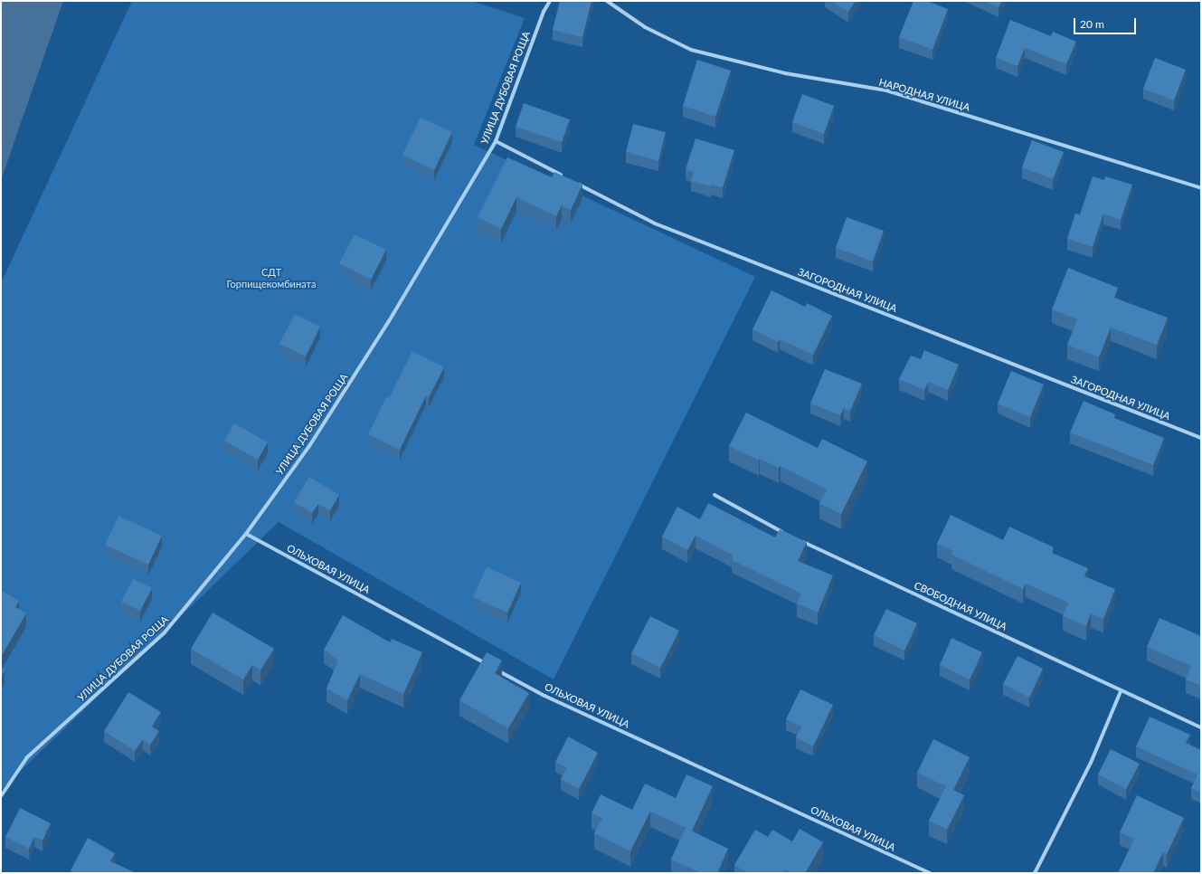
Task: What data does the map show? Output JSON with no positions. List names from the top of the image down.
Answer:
{
  "streets": {
    "street": [
      "УЛИЦА ДУБОВАЯ РОЩА",
      "НАРОДНАЯ УЛИЦА",
      "ЗАГОРОДНАЯ УЛИЦА",
      "ОЛЬХОВАЯ УЛИЦА",
      "СВОБОДНАЯ УЛИЦА"
    ]
  },
  "crossings": [
    ["УЛИЦА ДУБОВАЯ РОЩА", "ОЛЬХОВАЯ УЛИЦА"]
  ],
  "parks": ["СДТ Горпищекомбината"],
  "scale_bar": "20 m"
}
